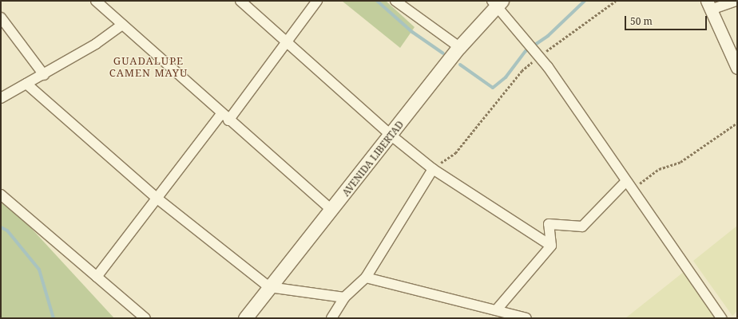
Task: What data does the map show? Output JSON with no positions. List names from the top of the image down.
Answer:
{
  "streets": {
    "main road": ["AVENIDA LIBERTAD"]
  },
  "districts": ["GUADALUPE CAMEN MAYU"],
  "scale_bar": "50 m"
}
